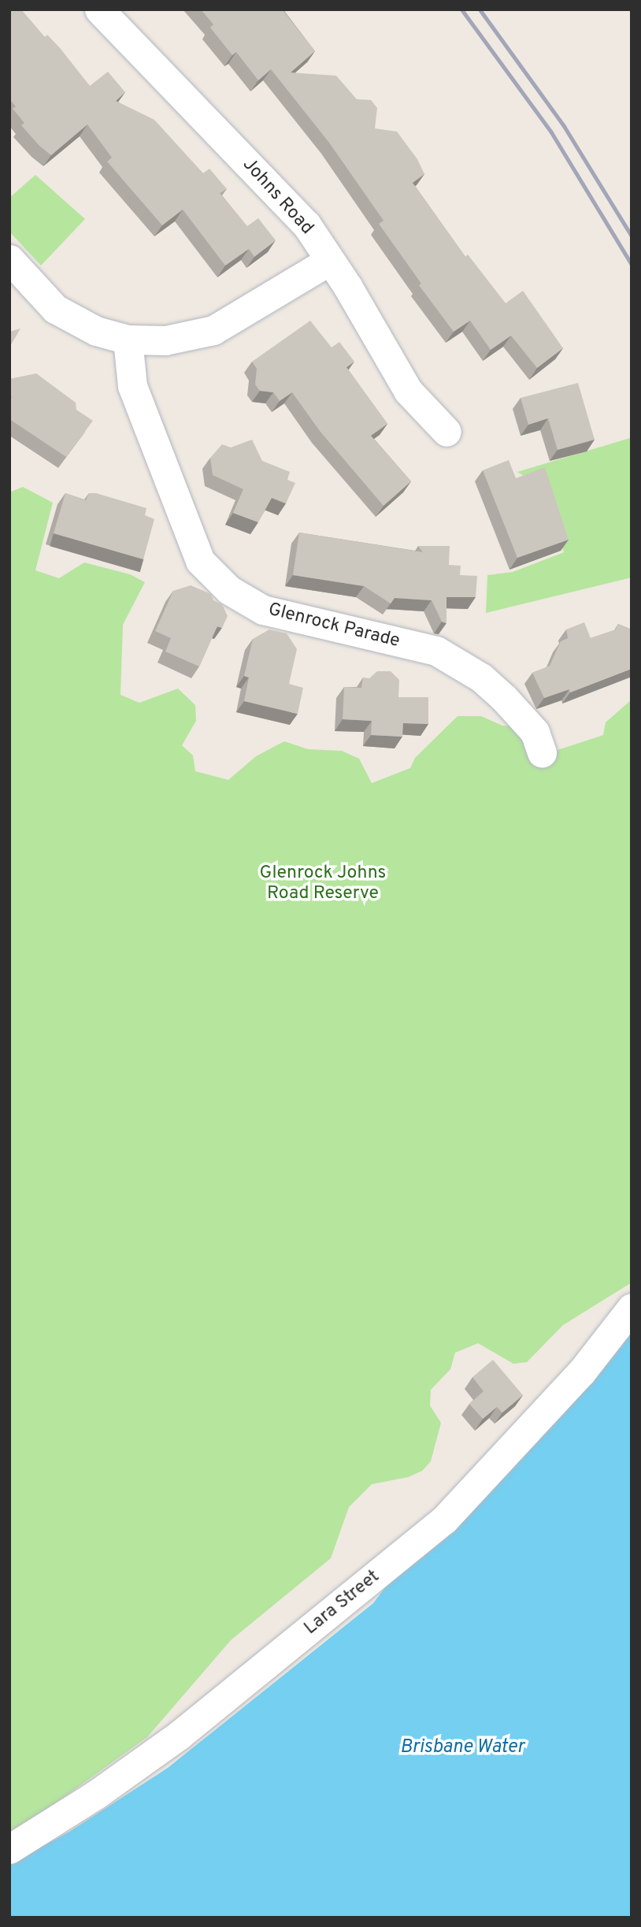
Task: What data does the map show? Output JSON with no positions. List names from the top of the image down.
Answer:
{
  "streets": {
    "street": ["Johns Road", "Glenrock Parade", "Lara Street"]
  },
  "water": ["Brisbane Water"],
  "parks": ["Glenrock Johns Road Reserve"]
}
